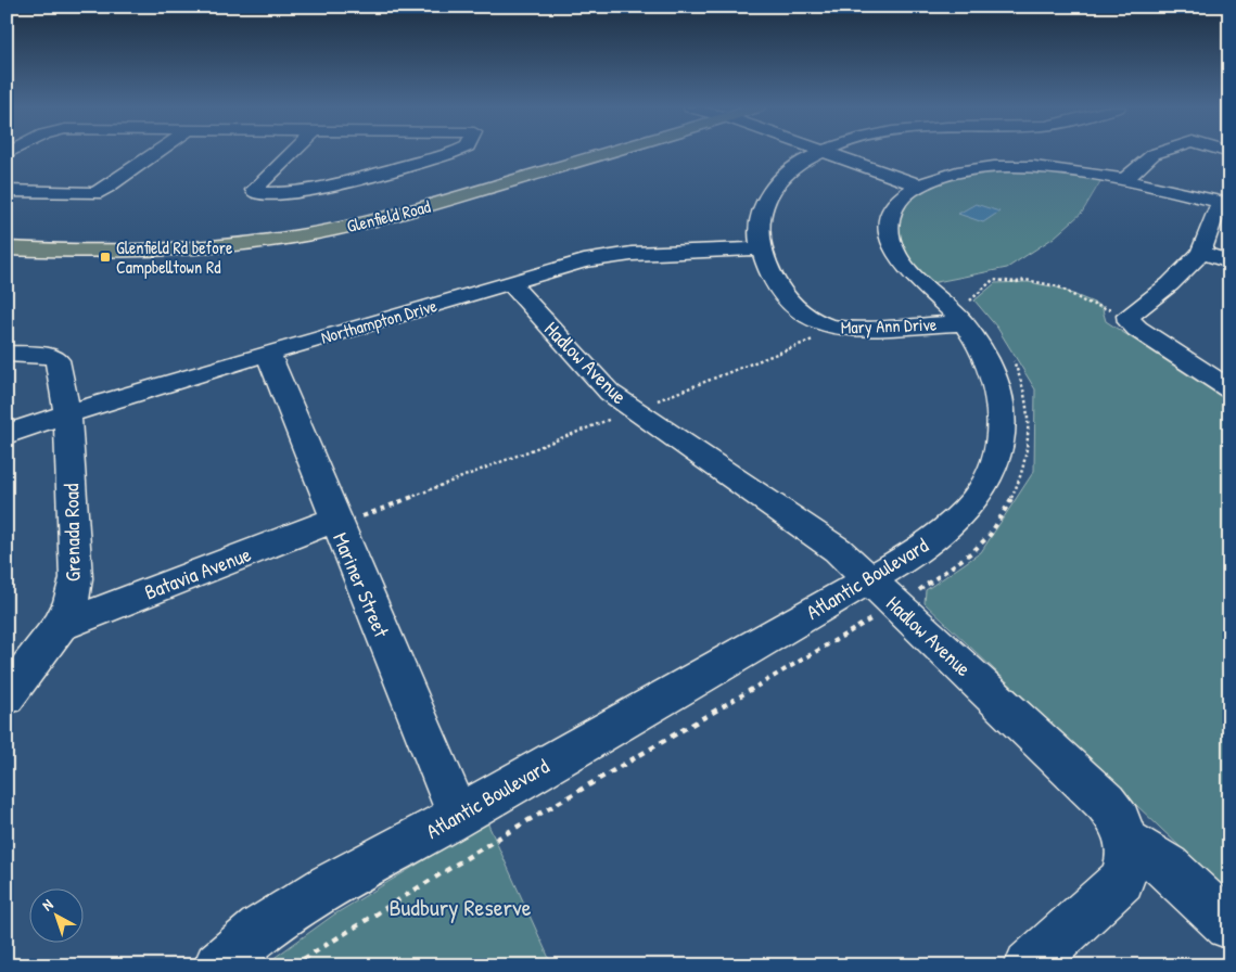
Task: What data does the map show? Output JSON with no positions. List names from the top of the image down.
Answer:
{
  "streets": {
    "main road": ["Glenfield Road"],
    "street": [
      "Northampton Drive",
      "Mary Ann Drive",
      "Hadlow Avenue",
      "Grenada Road",
      "Batavia Avenue",
      "Atlantic Boulevard",
      "Mariner Street"
    ]
  },
  "crossings": [
    ["Northampton Drive", "Mary Ann Drive"],
    ["Northampton Drive", "Hadlow Avenue"],
    ["Northampton Drive", "Grenada Road"],
    ["Northampton Drive", "Mariner Street"],
    ["Mary Ann Drive", "Atlantic Boulevard"],
    ["Hadlow Avenue", "Atlantic Boulevard"],
    ["Grenada Road", "Batavia Avenue"],
    ["Batavia Avenue", "Mariner Street"],
    ["Atlantic Boulevard", "Mariner Street"]
  ],
  "parks": ["Budbury Reserve"],
  "places": {
    "transit": ["Glenfield Rd before Campbelltown Rd"]
  },
  "north": "top left"
}
